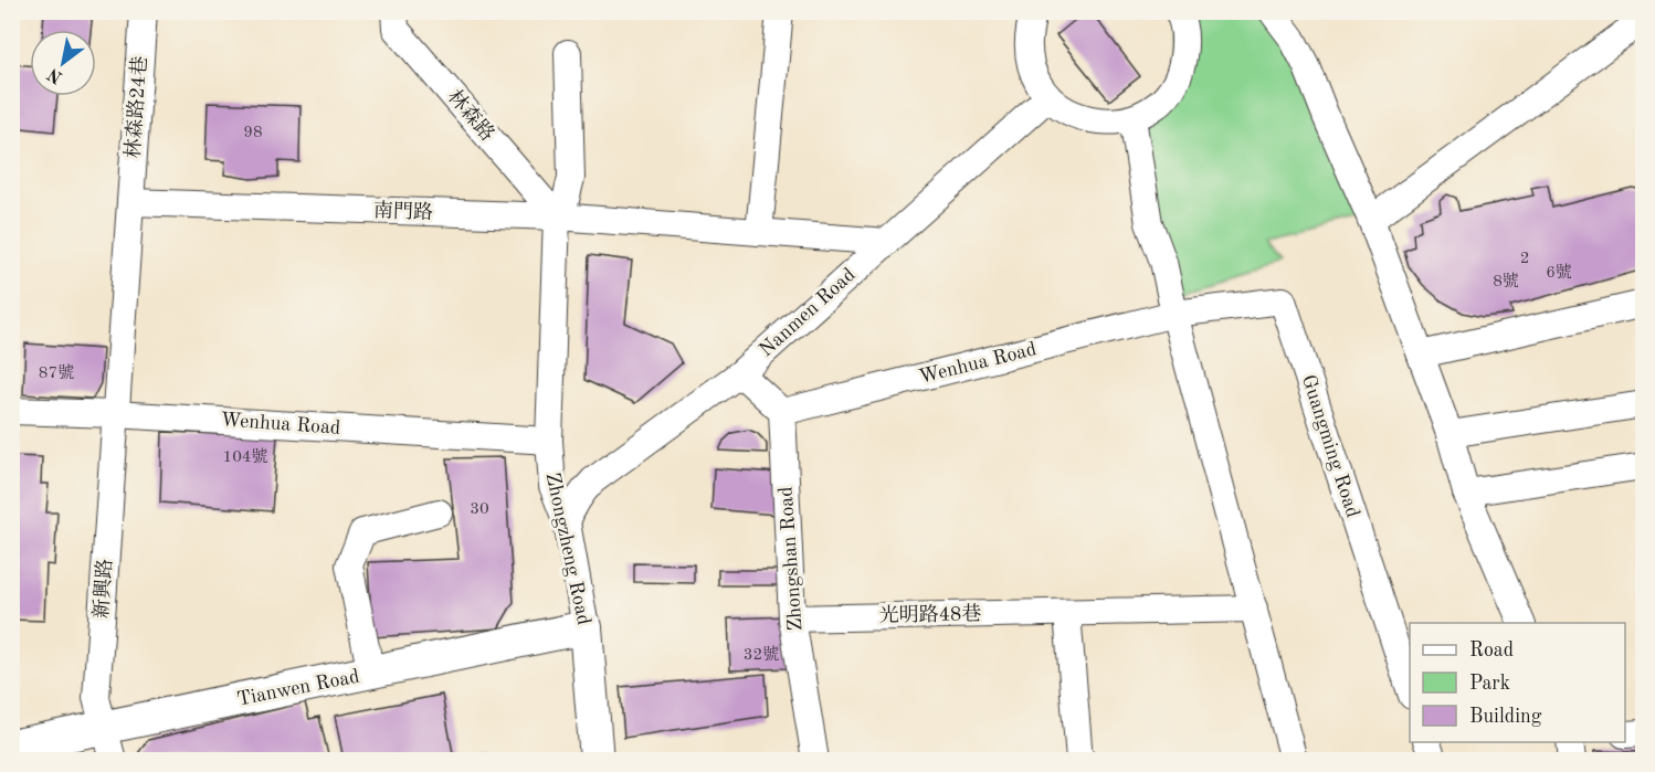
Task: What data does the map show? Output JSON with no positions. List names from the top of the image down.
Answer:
{
  "streets": {
    "main road": ["Zhongzheng Road", "Tianwen Road"],
    "street": [
      "林森路24巷",
      "林森路",
      "南門路",
      "Nanmen Road",
      "Wenhua Road",
      "Guangming Road",
      "Zhongshan Road",
      "新興路",
      "光明路48巷"
    ]
  },
  "crossings": [
    ["林森路24巷", "南門路"],
    ["林森路", "南門路"],
    ["林森路", "Zhongzheng Road"],
    ["南門路", "Nanmen Road"],
    ["南門路", "Zhongzheng Road"],
    ["Nanmen Road", "Zhongzheng Road"],
    ["Wenhua Road", "Guangming Road"],
    ["Wenhua Road", "Zhongzheng Road"],
    ["Wenhua Road", "Zhongshan Road"],
    ["Wenhua Road", "新興路"],
    ["Zhongzheng Road", "Tianwen Road"],
    ["Zhongshan Road", "光明路48巷"],
    ["新興路", "Tianwen Road"]
  ],
  "house_numbers": [
    "98",
    "2",
    "6號",
    "8號",
    "87號",
    "104號",
    "30",
    "32號"
  ],
  "legend": ["Road", "Park", "Building"],
  "north": "bottom left"
}
